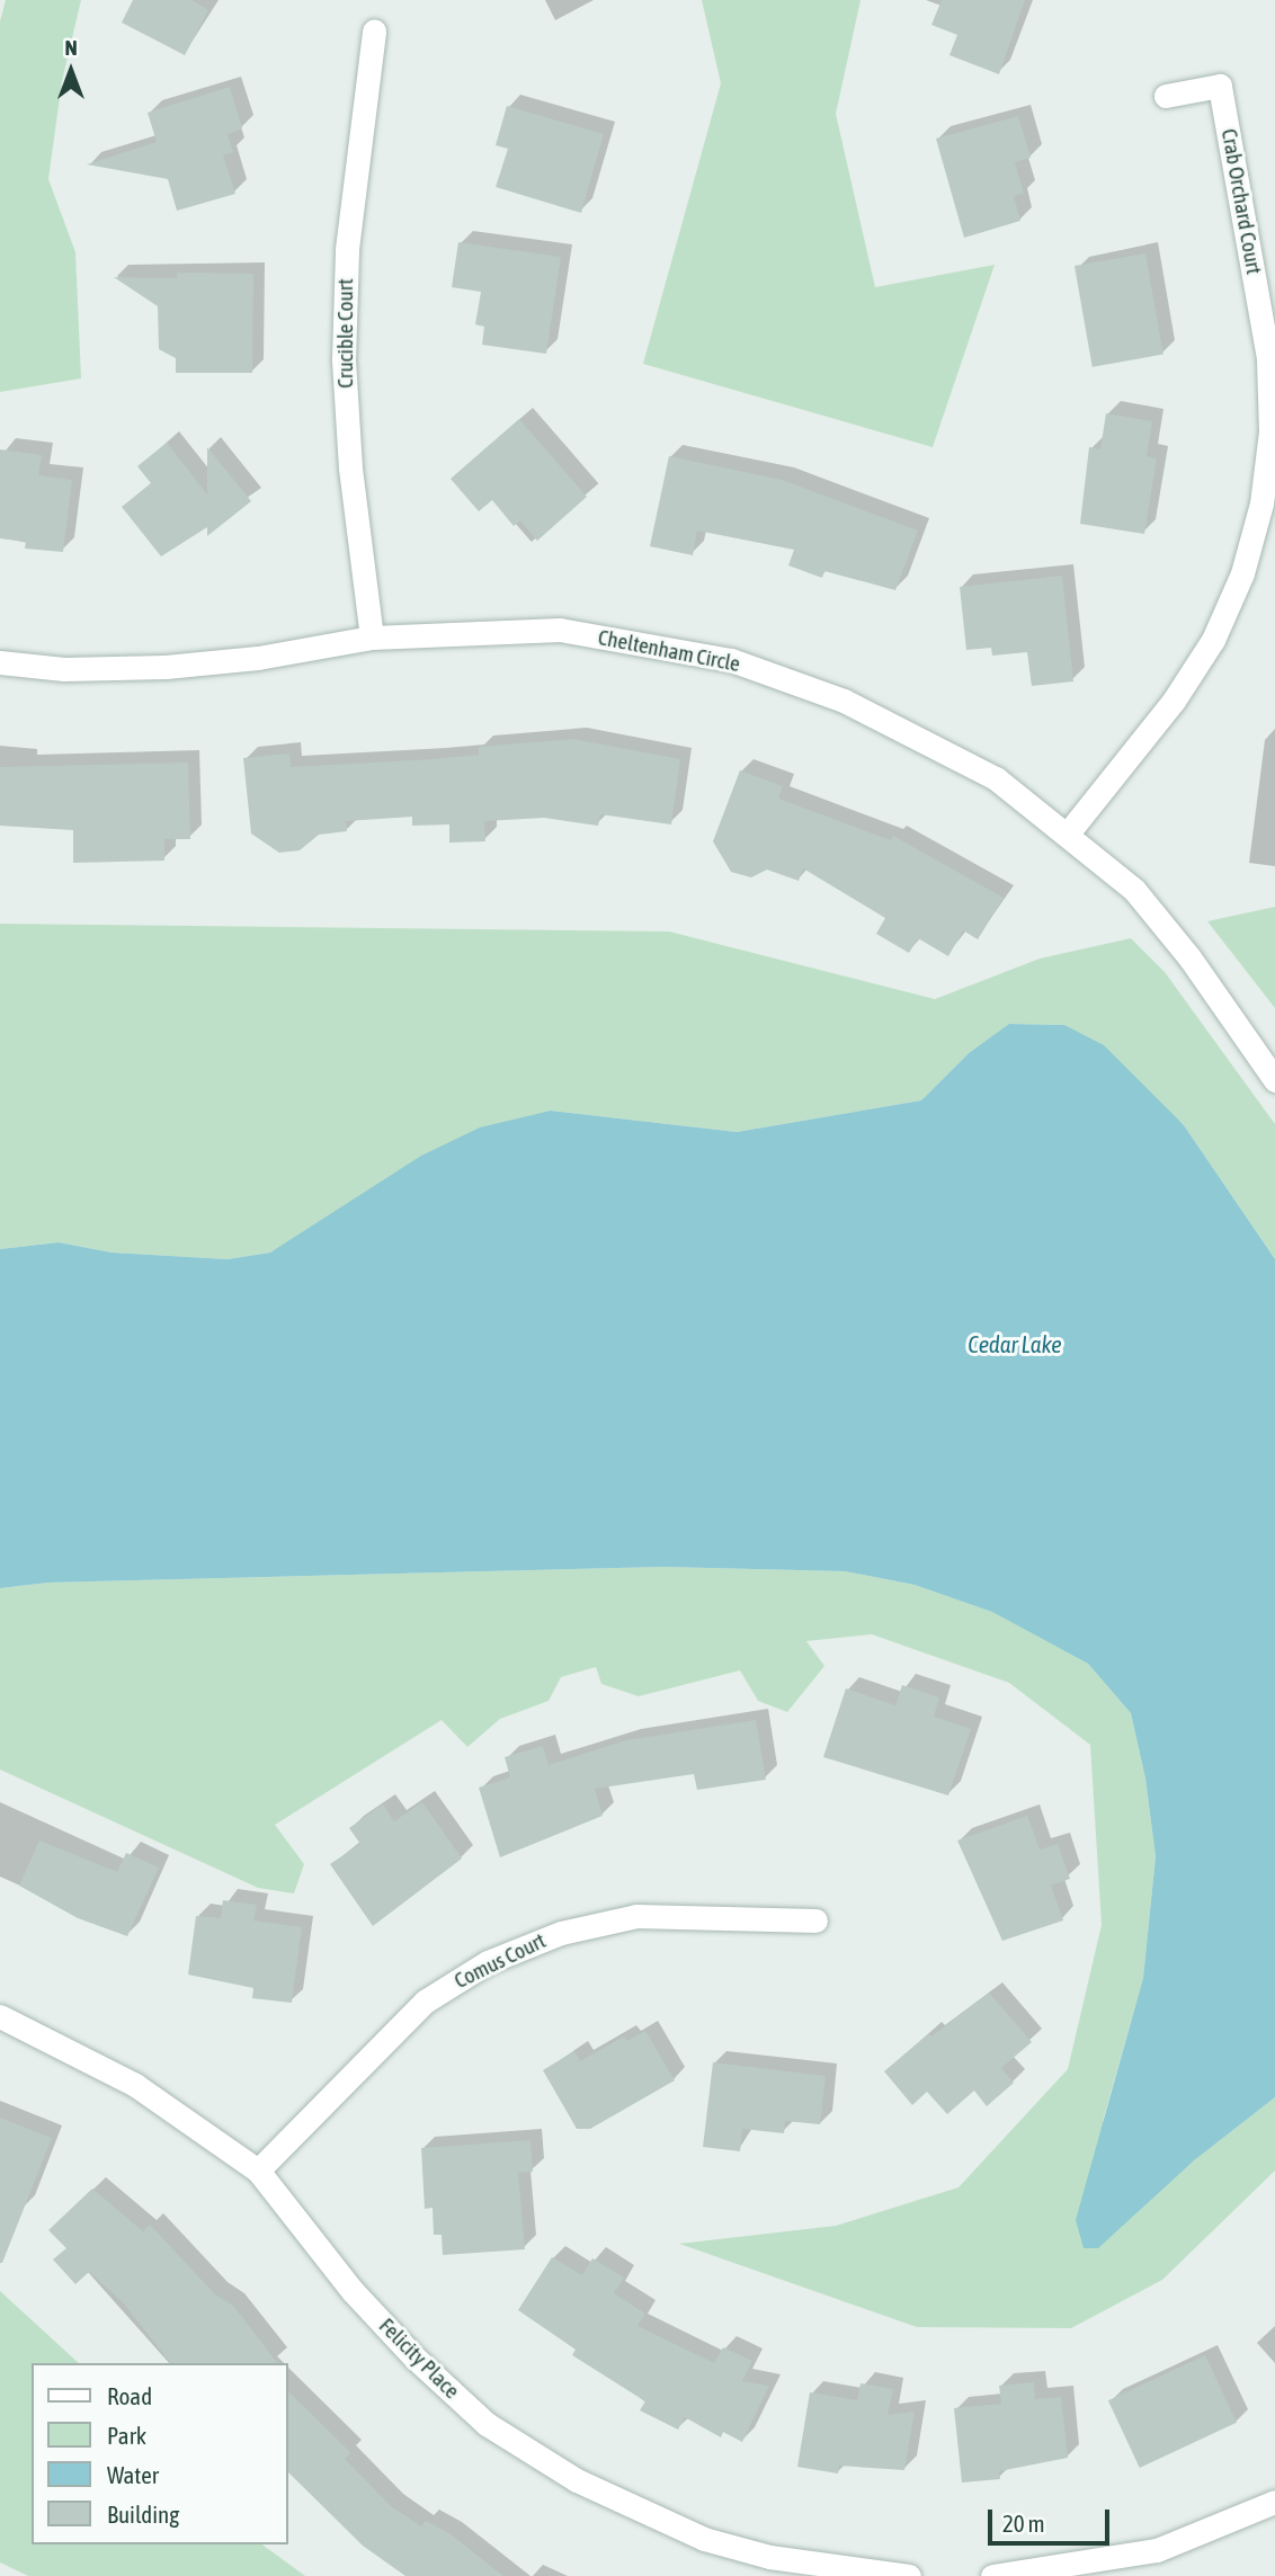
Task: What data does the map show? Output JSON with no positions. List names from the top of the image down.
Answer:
{
  "streets": {
    "street": [
      "Crab Orchard Court",
      "Crucible Court",
      "Cheltenham Circle",
      "Comus Court",
      "Felicity Place"
    ]
  },
  "crossings": [
    ["Crab Orchard Court", "Cheltenham Circle"],
    ["Crucible Court", "Cheltenham Circle"],
    ["Comus Court", "Felicity Place"]
  ],
  "water": ["Cedar Lake"],
  "legend": [
    "Road",
    "Park",
    "Water",
    "Building"
  ],
  "scale_bar": "20 m",
  "north": "top"
}
